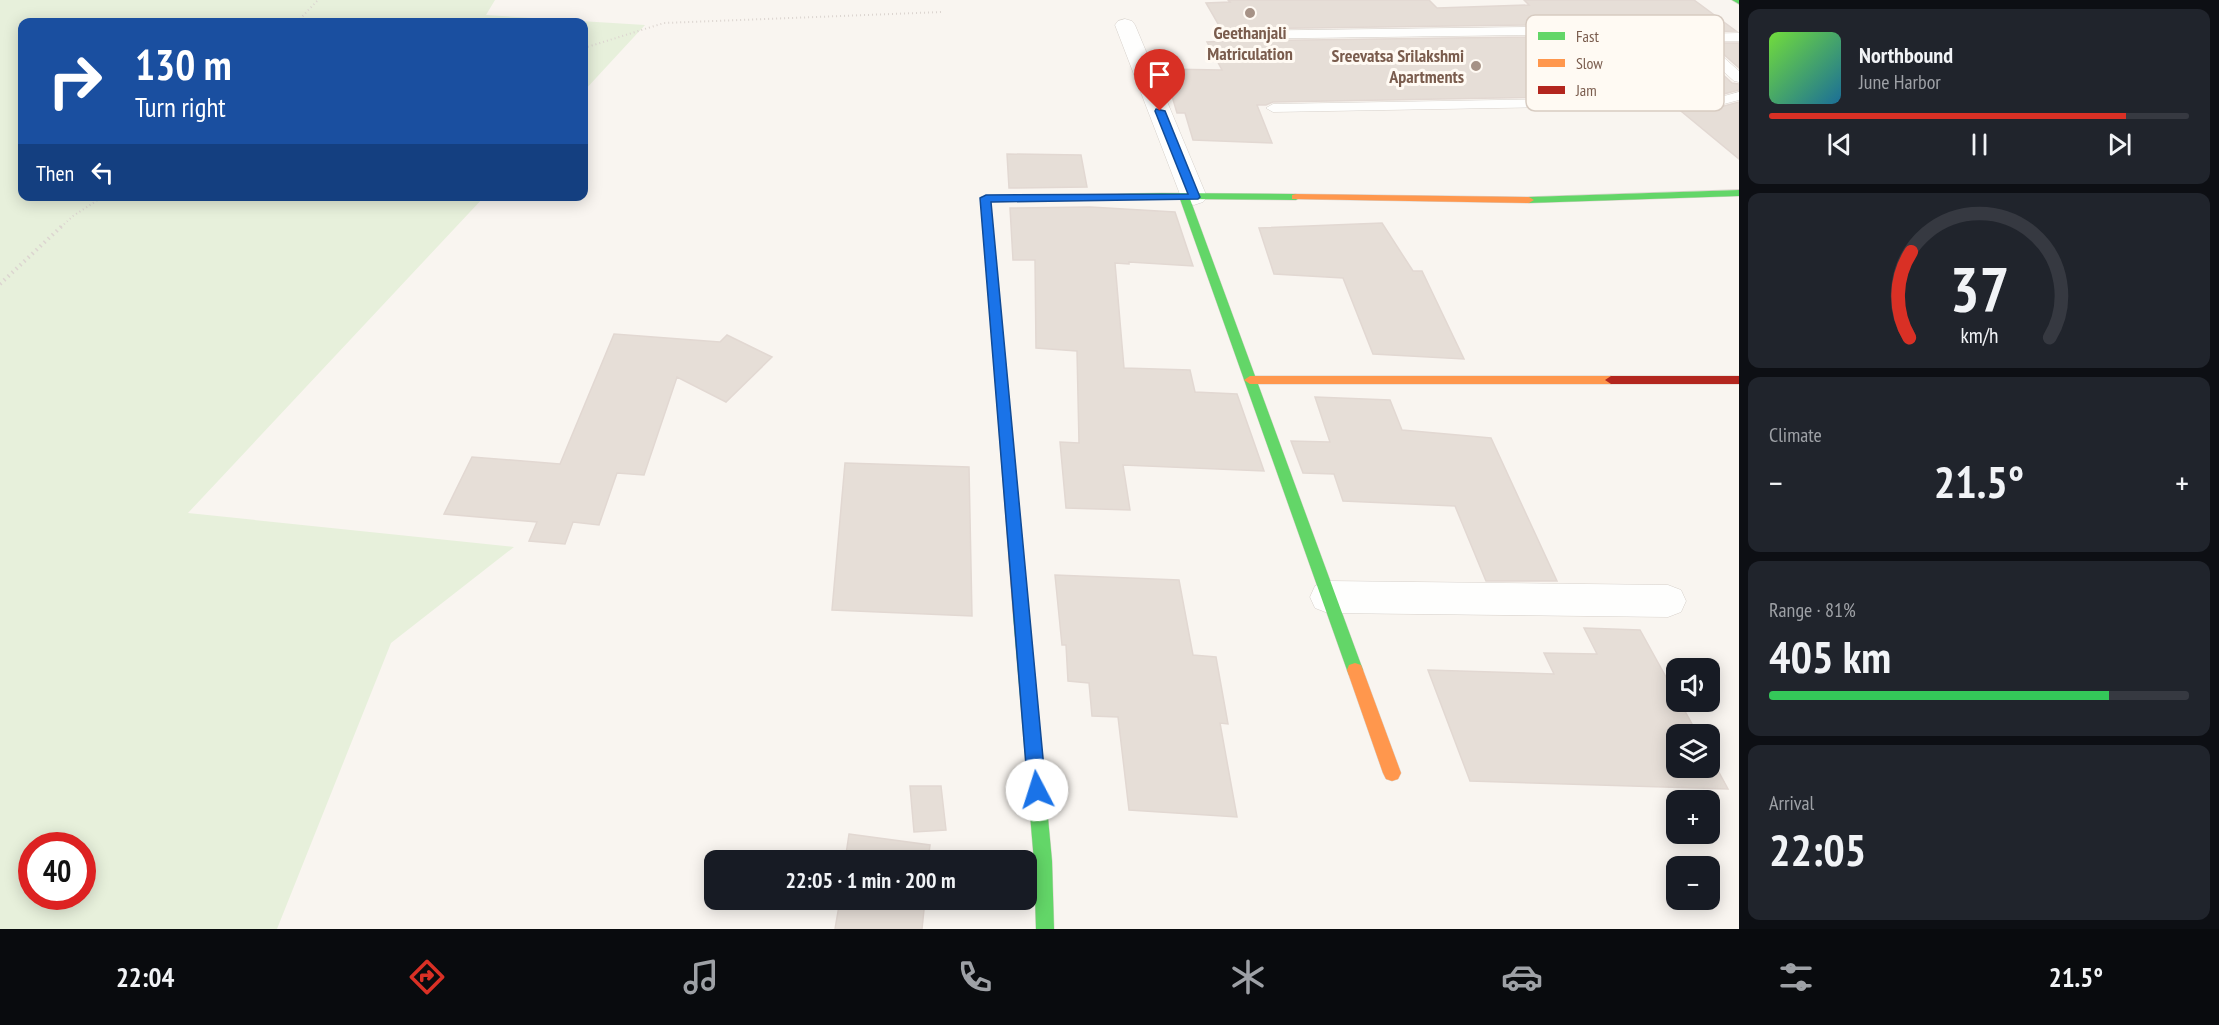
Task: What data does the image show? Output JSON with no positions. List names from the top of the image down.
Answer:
{
  "places": ["Geethanjali Matriculation", "Sreevatsa Srilakshmi Apartments"],
  "legend": ["Fast", "Slow", "Jam"],
  "page": {
    "turn": ["130 m", "Turn right"],
    "song": ["Northbound", "June Harbor"],
    "then": "Then",
    "tile": [
      "Climate",
      ["Range · 81%", "405 km"],
      ["Arrival", "22:05"]
    ],
    "heat": ["−", "21.5°", "+"],
    "map_buttons": ["+", "−"],
    "limit": "40",
    "trip": "22:05 · 1 min · 200 m",
    "tabs": ["22:04", "21.5°"],
    "gauge": ["37", "km/h"]
  }
}
